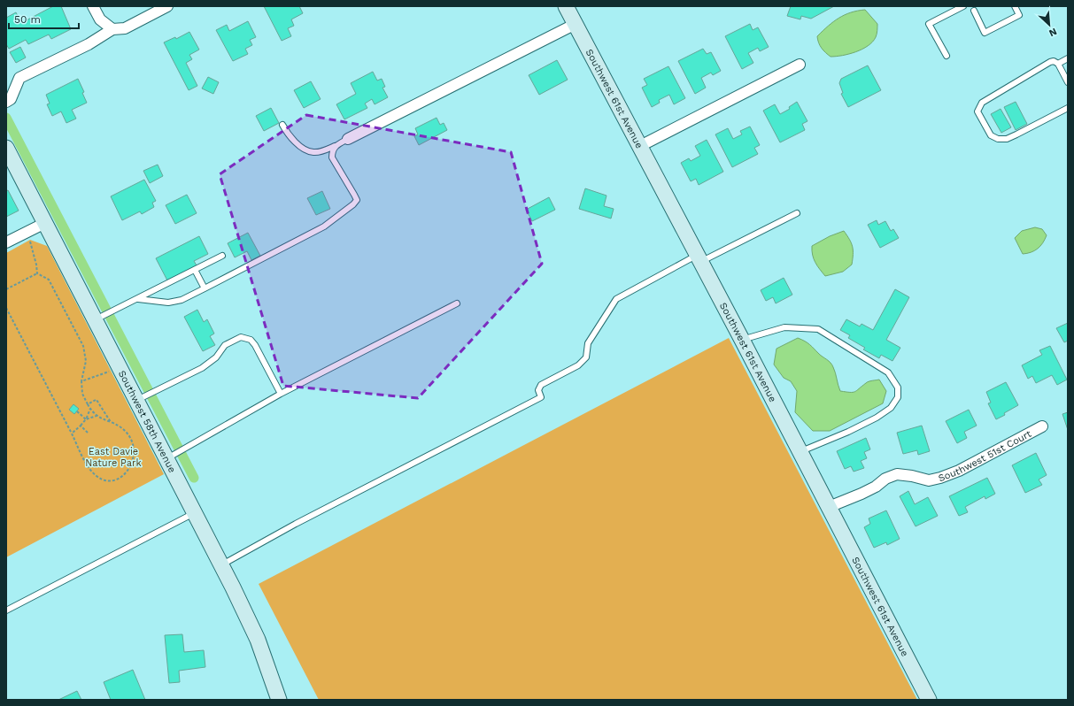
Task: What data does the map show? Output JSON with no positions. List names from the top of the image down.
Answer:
{
  "streets": {
    "street": ["Southwest 61st Avenue", "Southwest 58th Avenue", "Southwest 51st Court"]
  },
  "crossings": [
    ["Southwest 61st Avenue", "Southwest 51st Court"]
  ],
  "parks": ["East Davie Nature Park"],
  "scale_bar": "50 m",
  "north": "bottom right"
}
